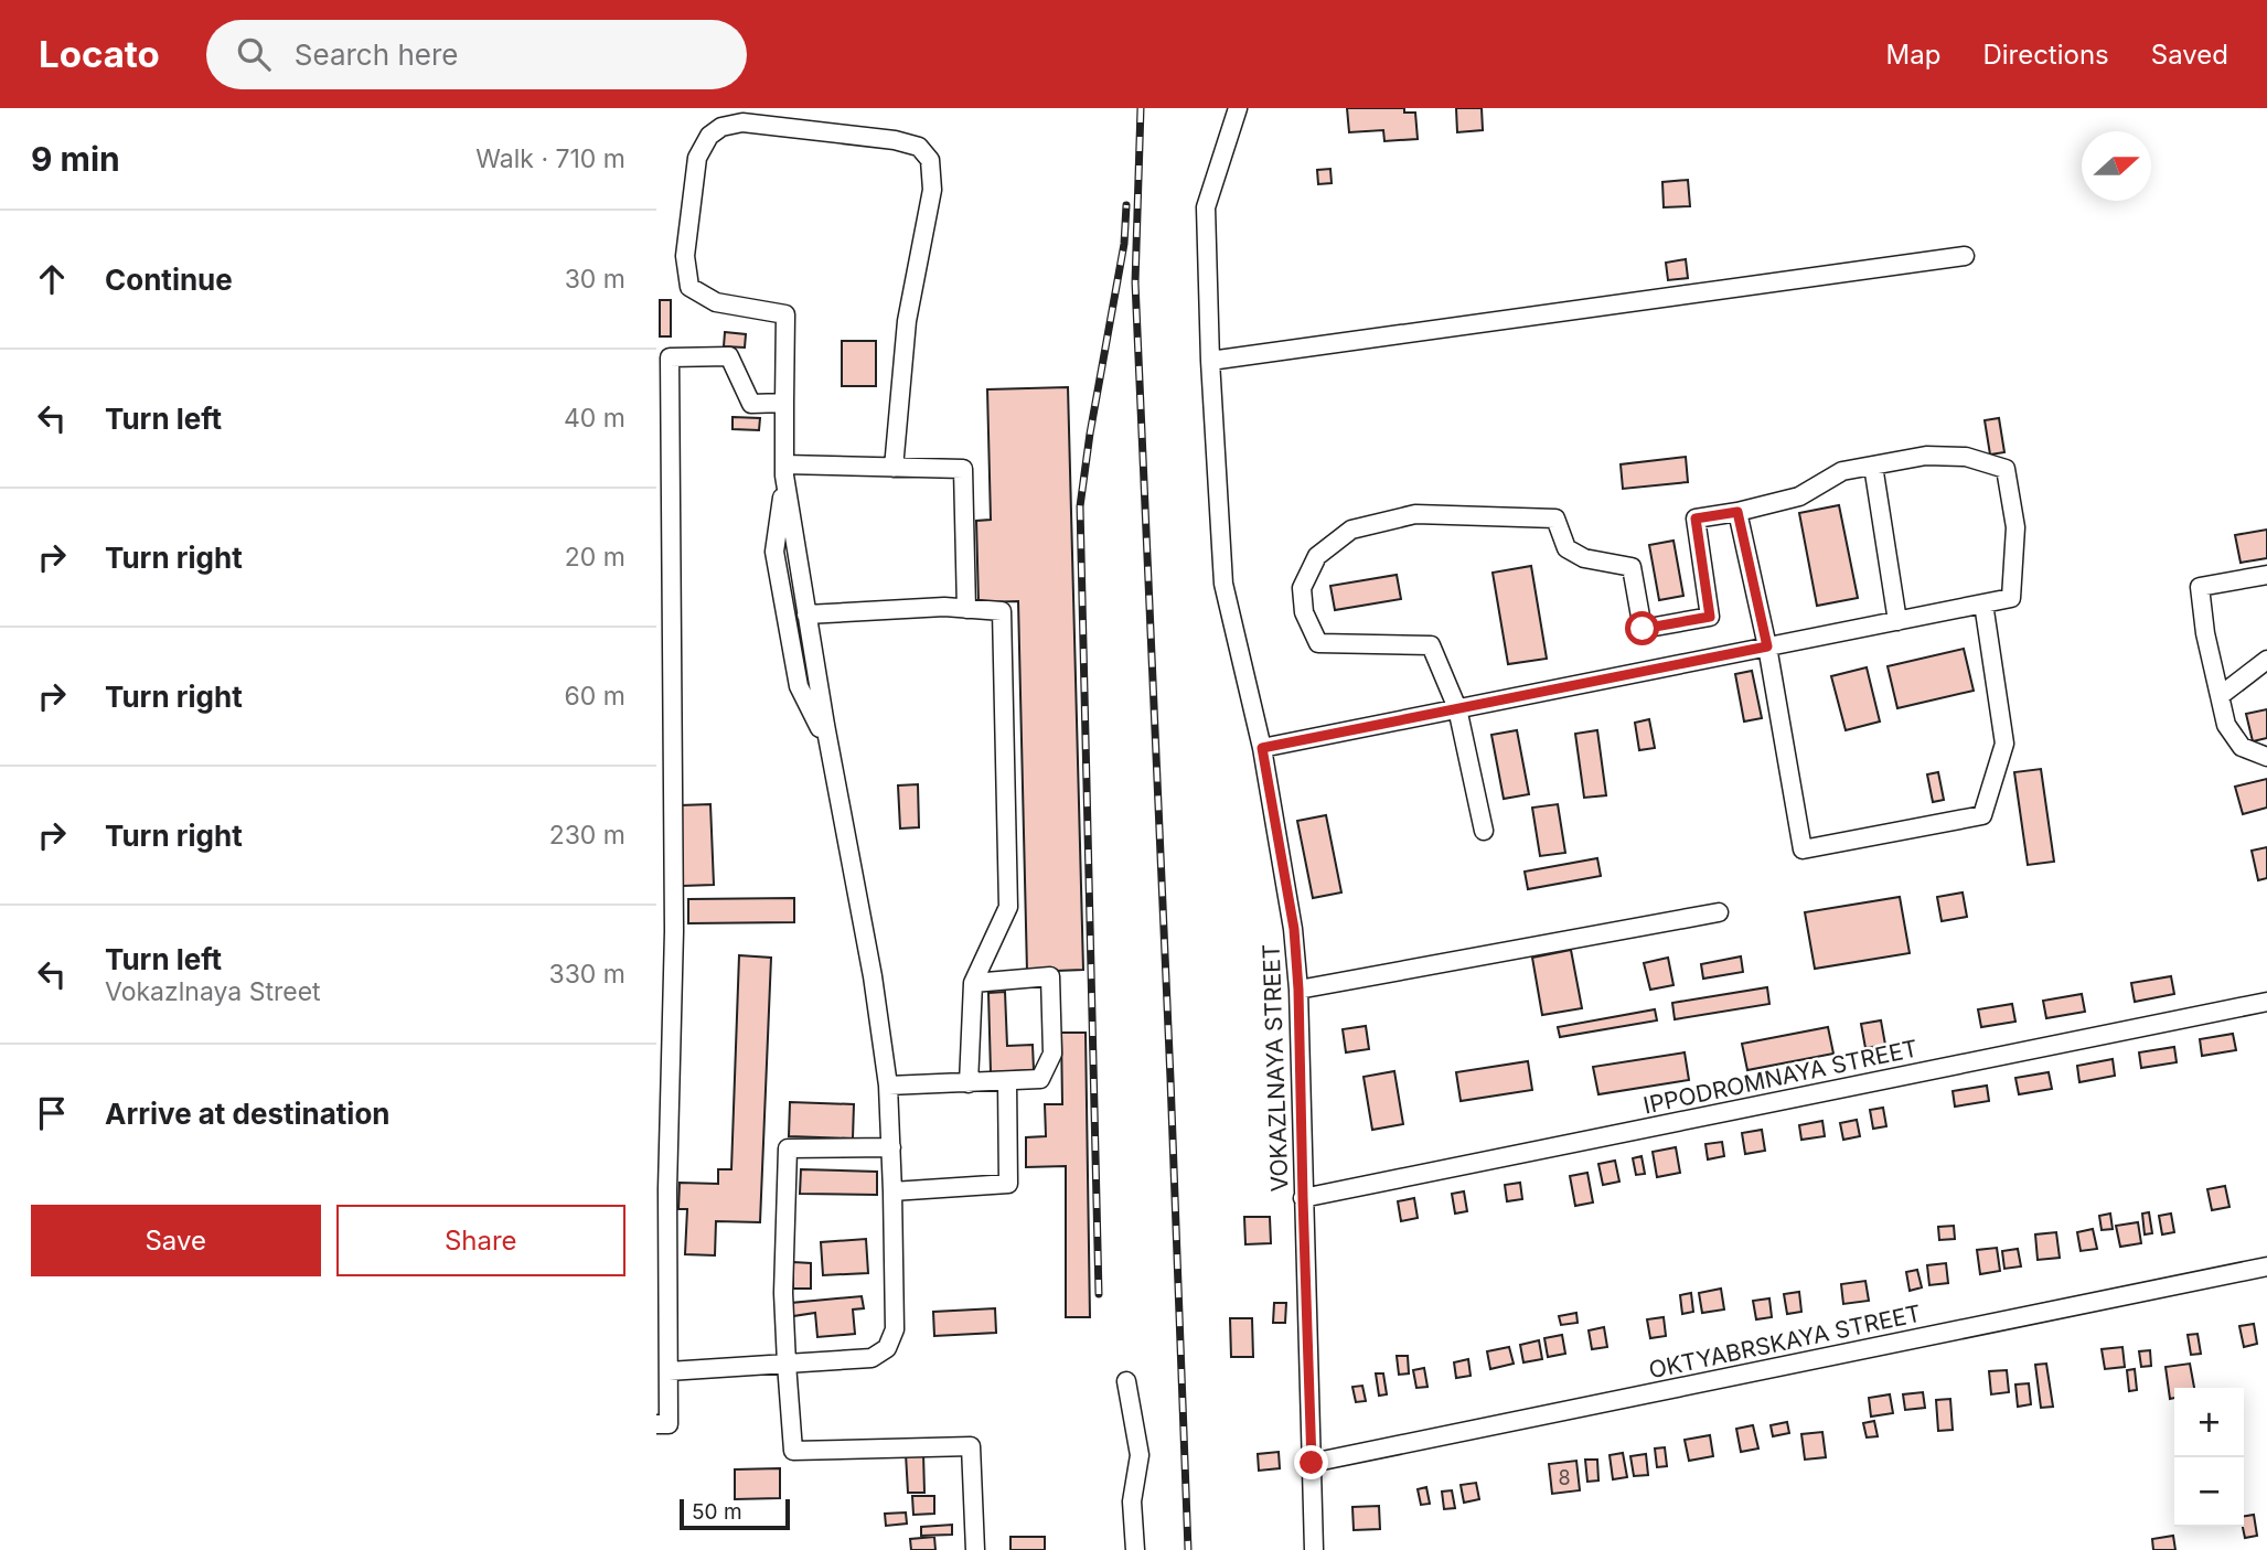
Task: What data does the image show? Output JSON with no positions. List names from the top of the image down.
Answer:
{
  "streets": {
    "street": ["VOKAZLNAYA STREET", "IPPODROMNAYA STREET", "OKTYABRSKAYA STREET"]
  },
  "crossings": [
    ["VOKAZLNAYA STREET", "IPPODROMNAYA STREET"],
    ["VOKAZLNAYA STREET", "OKTYABRSKAYA STREET"]
  ],
  "house_numbers": ["8"],
  "scale_bar": "50 m",
  "north": "right",
  "page": {
    "header": "Locato",
    "search": "Search here",
    "nav": ["Map", "Directions", "Saved"],
    "heading": ["9 min", "Walk · 710 m"],
    "list": [
      ["Continue", "30 m"],
      ["Turn left", "40 m"],
      ["Turn right", "20 m"],
      ["Turn right", "60 m"],
      ["Turn right", "230 m"],
      ["Turn left", "Vokazlnaya Street", "330 m"],
      "Arrive at destination"
    ],
    "buttons": ["Save", "Share"],
    "map_buttons": ["+", "−"],
    "scale": "50 m"
  }
}
